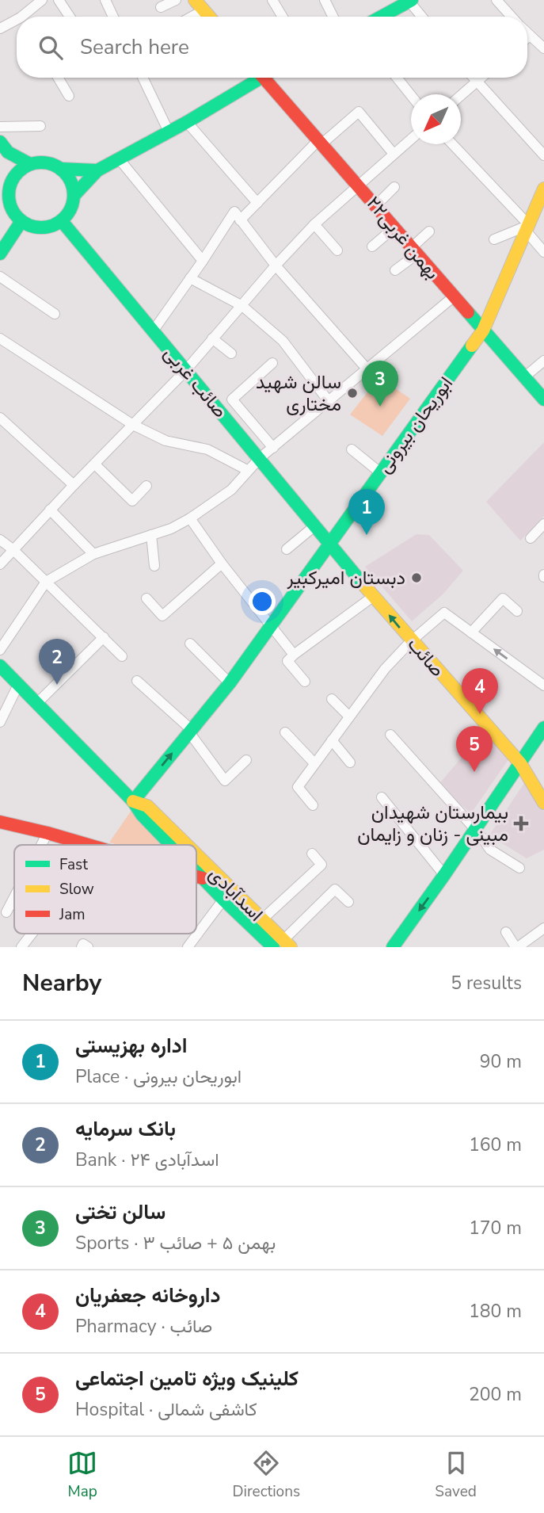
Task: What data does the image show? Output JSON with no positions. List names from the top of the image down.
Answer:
{
  "streets": {
    "street": [
      "۲۲بهمن غربی",
      "صائب غربی",
      "ابوریحان بیرونی",
      "صائب",
      "اسدآبادی"
    ]
  },
  "crossings": [
    ["۲۲بهمن غربی", "ابوریحان بیرونی"],
    ["صائب غربی", "ابوریحان بیرونی"],
    ["صائب غربی", "صائب"],
    ["ابوریحان بیرونی", "صائب"],
    ["ابوریحان بیرونی", "اسدآبادی"]
  ],
  "places": {
    "other": ["سالن شهید مختاری", "دبستان امیرکبیر"],
    "health": ["بیمارستان شهیدان مبینی - زنان و زایمان"]
  },
  "legend": ["Fast", "Slow", "Jam"],
  "north": "bottom left",
  "page": {
    "search": "Search here",
    "pins": [
      "3",
      "1",
      "2",
      "4",
      "5"
    ],
    "heading": ["Nearby", "5 results"],
    "list": [
      {
        "mark": "1",
        "name": "اداره بهزیستی",
        "note": "Place · ابوریحان بیرونی",
        "value": "90 m"
      },
      {
        "mark": "2",
        "name": "بانک سرمایه",
        "note": "Bank · اسدآبادی ۲۴",
        "value": "160 m"
      },
      {
        "mark": "3",
        "name": "سالن تختی",
        "note": "Sports · بهمن ۵ + صائب ۳",
        "value": "170 m"
      },
      {
        "mark": "4",
        "name": "داروخانه جعفریان",
        "note": "Pharmacy · صائب",
        "value": "180 m"
      },
      {
        "mark": "5",
        "name": "کلینیک ویژه تامین اجتماعی",
        "note": "Hospital · کاشفی شمالی",
        "value": "200 m"
      }
    ],
    "nav": ["Map", "Directions", "Saved"]
  }
}
